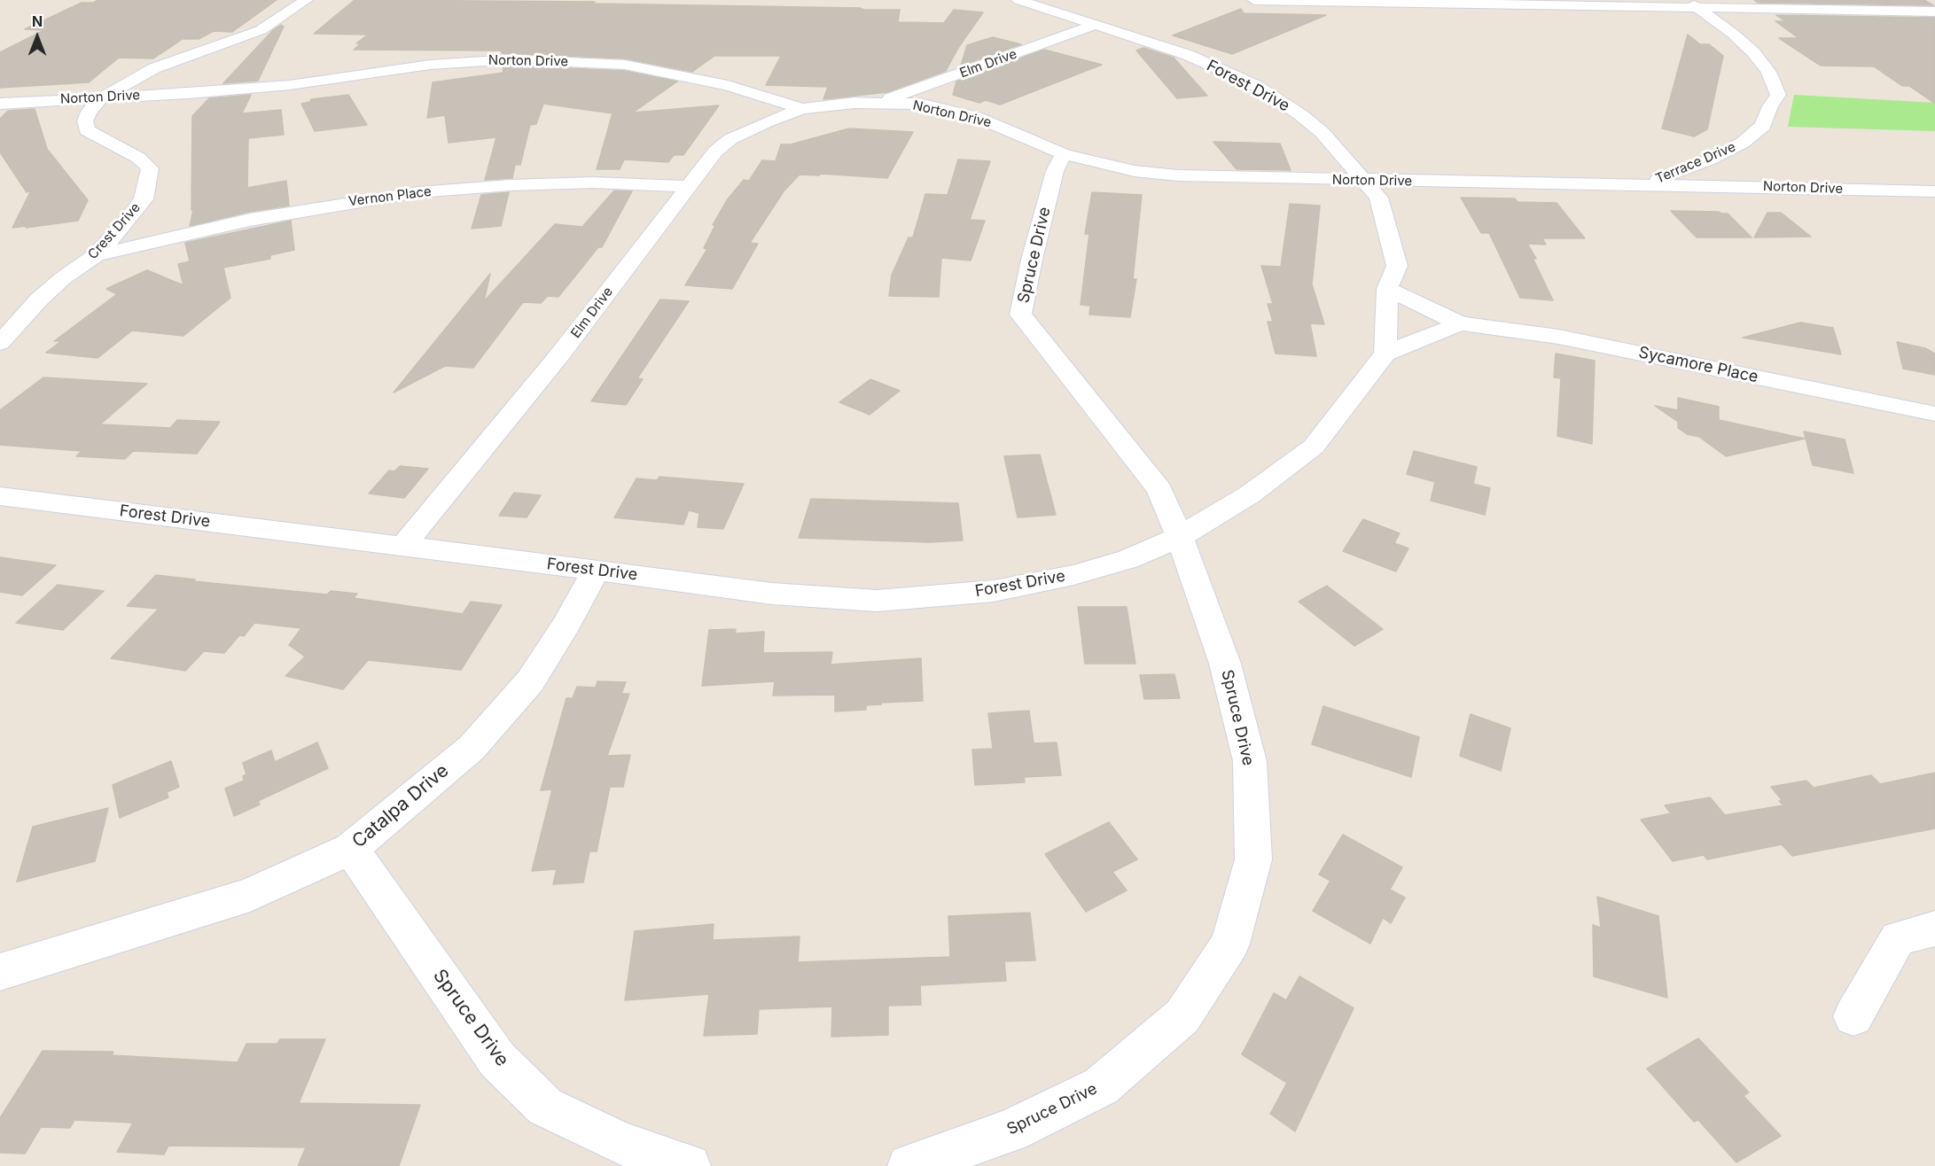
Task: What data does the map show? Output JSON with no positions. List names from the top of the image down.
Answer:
{
  "streets": {
    "street": [
      "Norton Drive",
      "Elm Drive",
      "Forest Drive",
      "Terrace Drive",
      "Vernon Place",
      "Crest Drive",
      "Spruce Drive",
      "Sycamore Place",
      "Catalpa Drive"
    ]
  },
  "crossings": [
    ["Norton Drive", "Elm Drive"],
    ["Norton Drive", "Forest Drive"],
    ["Norton Drive", "Terrace Drive"],
    ["Norton Drive", "Crest Drive"],
    ["Norton Drive", "Spruce Drive"],
    ["Elm Drive", "Forest Drive"],
    ["Elm Drive", "Vernon Place"],
    ["Forest Drive", "Spruce Drive"],
    ["Forest Drive", "Sycamore Place"],
    ["Forest Drive", "Catalpa Drive"],
    ["Vernon Place", "Crest Drive"],
    ["Spruce Drive", "Catalpa Drive"]
  ],
  "north": "top"
}
